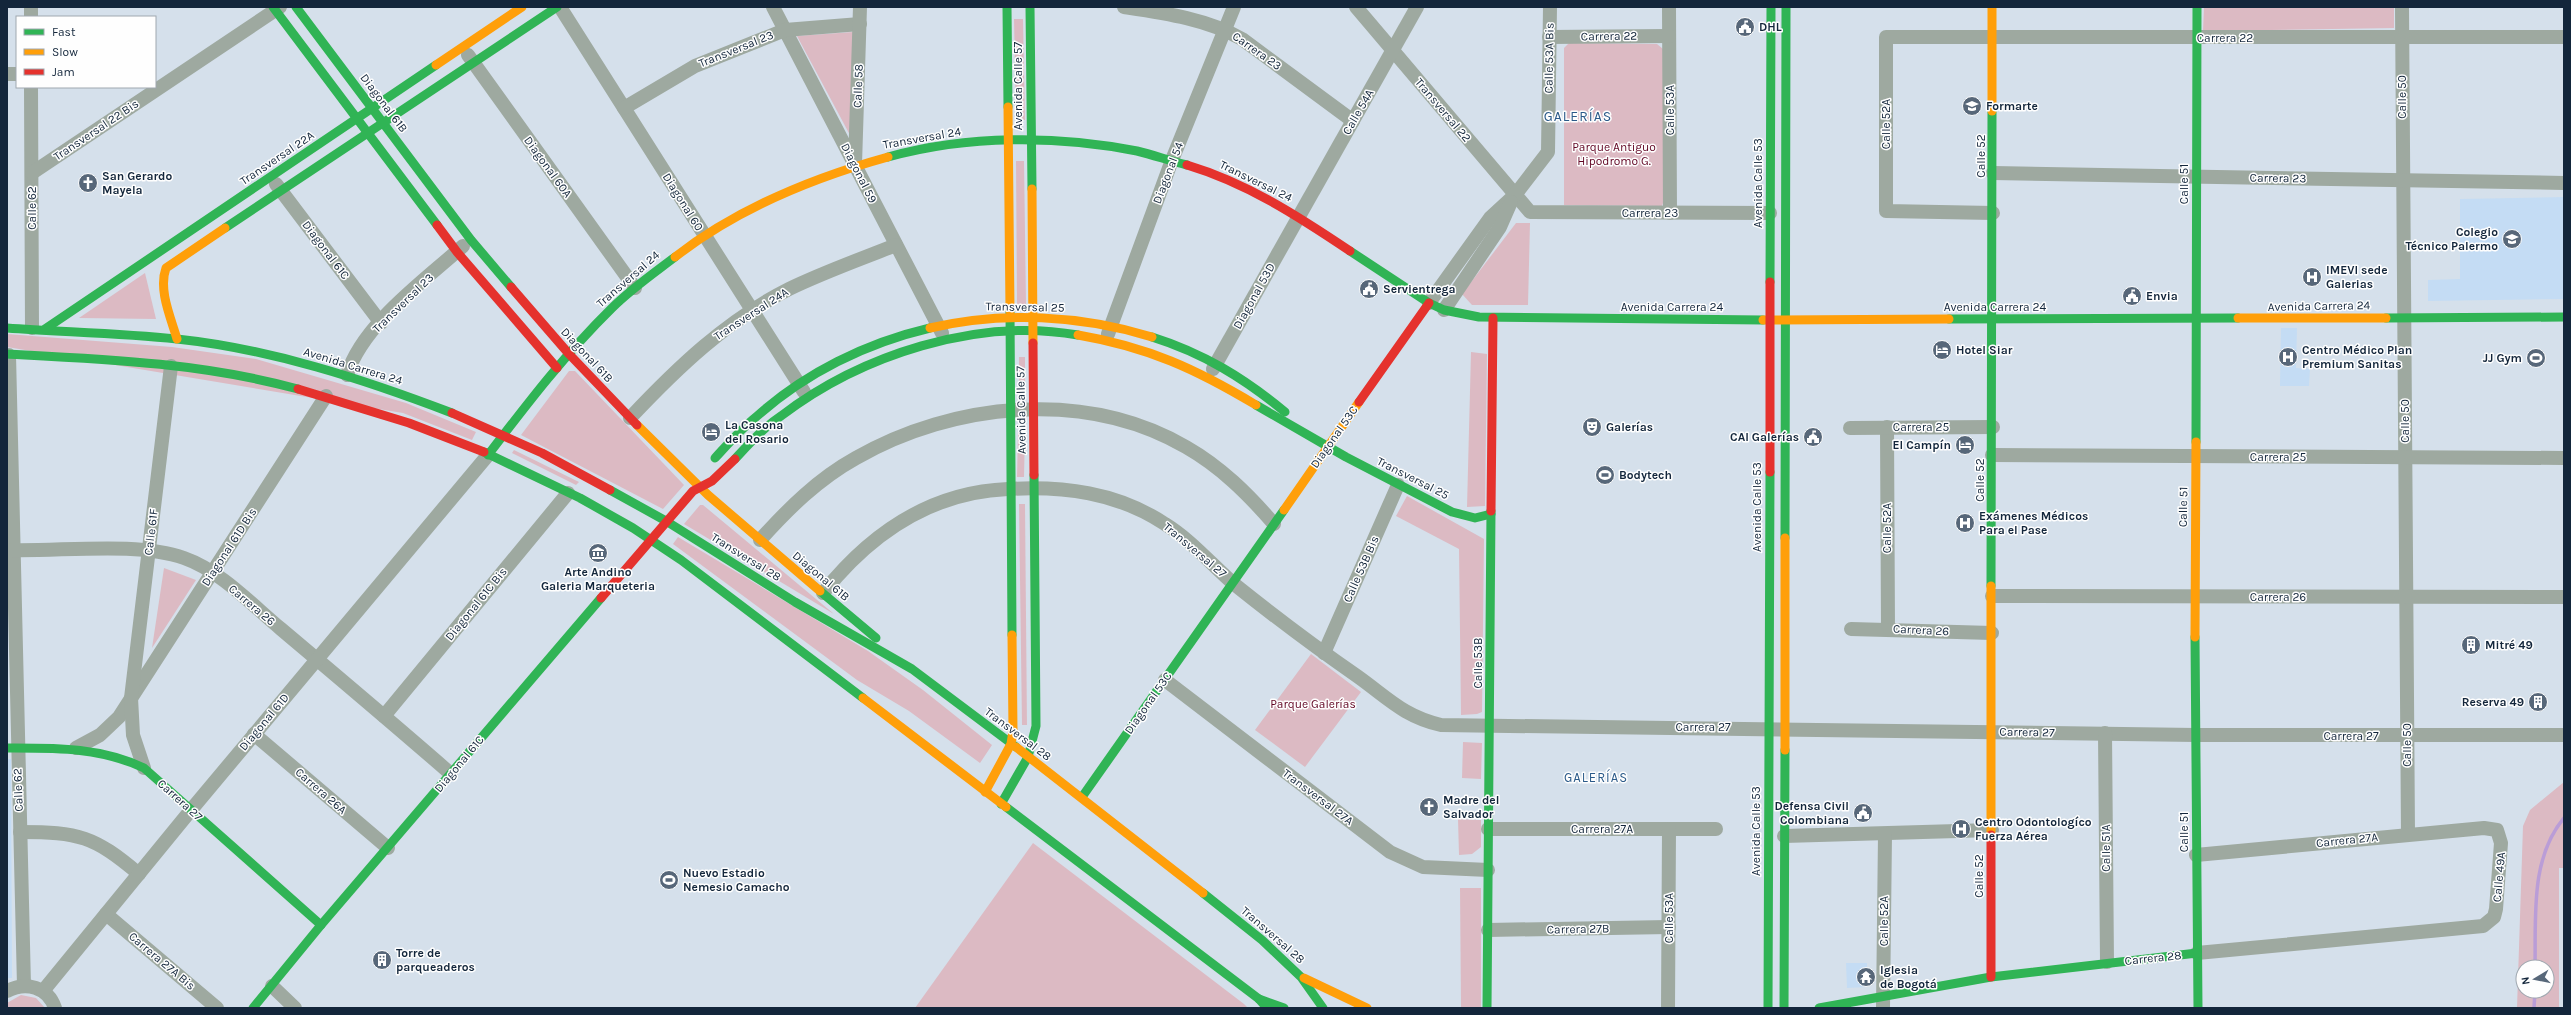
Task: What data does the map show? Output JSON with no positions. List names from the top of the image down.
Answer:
{
  "streets": {
    "main road": [
      "Avenida Calle 57",
      "Diagonal 61B",
      "Transversal 24",
      "Calle 52",
      "Transversal 22A",
      "Avenida Calle 53",
      "Calle 51",
      "Diagonal 61C",
      "Avenida Carrera 24",
      "Transversal 25",
      "Diagonal 53C",
      "Transversal 28",
      "Calle 53B",
      "Carrera 27",
      "Carrera 28"
    ],
    "street": [
      "Carrera 22",
      "Transversal 23",
      "Carrera 23",
      "Calle 53A Bis",
      "Calle 58",
      "Calle 50",
      "Transversal 22",
      "Calle 53A",
      "Calle 54A",
      "Calle 52A",
      "Transversal 22 Bis",
      "Diagonal 60A",
      "Diagonal 59",
      "Diagonal 54",
      "Diagonal 60",
      "Calle 62",
      "Diagonal 53D",
      "Transversal 24A",
      "Carrera 25",
      "Calle 61F",
      "Diagonal 61D Bis",
      "Transversal 27",
      "Calle 53B Bis",
      "Carrera 26",
      "Diagonal 61C Bis",
      "Diagonal 61D",
      "Carrera 26A",
      "Transversal 27A",
      "Carrera 27A",
      "Calle 51A",
      "Calle 49A",
      "Carrera 27B",
      "Carrera 27A Bis"
    ]
  },
  "crossings": [
    ["Carrera 22", "Calle 53A Bis"],
    ["Carrera 22", "Calle 50"],
    ["Carrera 22", "Calle 53A"],
    ["Carrera 22", "Calle 52A"],
    ["Carrera 22", "Calle 52"],
    ["Carrera 22", "Calle 51"],
    ["Transversal 23", "Calle 58"],
    ["Transversal 23", "Diagonal 61B"],
    ["Transversal 23", "Diagonal 59"],
    ["Transversal 23", "Diagonal 60"],
    ["Transversal 23", "Diagonal 61C"],
    ["Transversal 23", "Avenida Carrera 24"],
    ["Carrera 23", "Calle 50"],
    ["Carrera 23", "Transversal 22"],
    ["Carrera 23", "Calle 53A"],
    ["Carrera 23", "Calle 54A"],
    ["Carrera 23", "Calle 52"],
    ["Carrera 23", "Diagonal 54"],
    ["Carrera 23", "Avenida Calle 53"],
    ["Carrera 23", "Calle 51"],
    ["Calle 53A Bis", "Transversal 22"],
    ["Calle 53A Bis", "Diagonal 53C"],
    ["Calle 58", "Transversal 24"],
    ["Calle 58", "Diagonal 59"],
    ["Avenida Calle 57", "Transversal 24"],
    ["Avenida Calle 57", "Transversal 25"],
    ["Avenida Calle 57", "Transversal 27"],
    ["Avenida Calle 57", "Transversal 28"],
    ["Calle 50", "Avenida Carrera 24"],
    ["Calle 50", "Carrera 25"],
    ["Calle 50", "Carrera 26"],
    ["Calle 50", "Carrera 27"],
    ["Calle 50", "Carrera 27A"],
    ["Diagonal 61B", "Transversal 24"],
    ["Diagonal 61B", "Transversal 22A"],
    ["Diagonal 61B", "Transversal 25"],
    ["Diagonal 61B", "Transversal 24A"],
    ["Diagonal 61B", "Transversal 27"],
    ["Diagonal 61B", "Transversal 28"],
    ["Transversal 22", "Calle 54A"],
    ["Transversal 22", "Diagonal 53C"],
    ["Calle 53A", "Carrera 27A"],
    ["Calle 53A", "Carrera 27B"],
    ["Calle 54A", "Transversal 24"],
    ["Calle 54A", "Diagonal 53D"],
    ["Calle 52A", "Calle 52"],
    ["Calle 52A", "Carrera 25"],
    ["Calle 52A", "Carrera 26"],
    ["Calle 52A", "Carrera 28"],
    ["Transversal 22 Bis", "Calle 62"],
    ["Transversal 24", "Diagonal 60A"],
    ["Transversal 24", "Diagonal 59"],
    ["Transversal 24", "Diagonal 54"],
    ["Transversal 24", "Diagonal 60"],
    ["Transversal 24", "Diagonal 53D"],
    ["Transversal 24", "Avenida Carrera 24"],
    ["Transversal 24", "Diagonal 53C"],
    ["Transversal 24", "Diagonal 61D"],
    ["Calle 52", "Avenida Carrera 24"],
    ["Calle 52", "Carrera 25"],
    ["Calle 52", "Carrera 26"],
    ["Calle 52", "Carrera 27"],
    ["Calle 52", "Carrera 28"],
    ["Transversal 22A", "Diagonal 60A"],
    ["Transversal 22A", "Calle 62"],
    ["Transversal 22A", "Diagonal 61C"],
    ["Transversal 22A", "Avenida Carrera 24"],
    ["Diagonal 59", "Transversal 25"],
    ["Diagonal 59", "Transversal 24A"],
    ["Diagonal 54", "Transversal 25"],
    ["Avenida Calle 53", "Avenida Carrera 24"],
    ["Avenida Calle 53", "Carrera 27"],
    ["Calle 51", "Avenida Carrera 24"],
    ["Calle 51", "Carrera 25"],
    ["Calle 51", "Carrera 26"],
    ["Calle 51", "Carrera 27"],
    ["Calle 51", "Carrera 27A"],
    ["Calle 51", "Carrera 28"],
    ["Diagonal 60", "Transversal 25"],
    ["Diagonal 60", "Transversal 24A"],
    ["Calle 62", "Avenida Carrera 24"],
    ["Calle 62", "Carrera 26"],
    ["Calle 62", "Carrera 27"],
    ["Diagonal 61C", "Avenida Carrera 24"],
    ["Diagonal 61C", "Transversal 25"],
    ["Diagonal 61C", "Transversal 28"],
    ["Diagonal 61C", "Carrera 26"],
    ["Diagonal 61C", "Carrera 27"],
    ["Diagonal 61C", "Carrera 26A"],
    ["Diagonal 53D", "Transversal 25"],
    ["Avenida Carrera 24", "Transversal 25"],
    ["Avenida Carrera 24", "Diagonal 53C"],
    ["Avenida Carrera 24", "Transversal 28"],
    ["Avenida Carrera 24", "Calle 53B"],
    ["Transversal 25", "Diagonal 53C"],
    ["Transversal 25", "Transversal 28"],
    ["Transversal 25", "Calle 53B Bis"],
    ["Transversal 25", "Calle 53B"],
    ["Diagonal 53C", "Transversal 27"],
    ["Diagonal 53C", "Transversal 28"],
    ["Diagonal 53C", "Transversal 27A"],
    ["Calle 61F", "Diagonal 61D Bis"],
    ["Calle 61F", "Carrera 26"],
    ["Calle 61F", "Carrera 27"],
    ["Diagonal 61D Bis", "Carrera 26"],
    ["Diagonal 61D Bis", "Carrera 27"],
    ["Transversal 27", "Calle 53B Bis"],
    ["Transversal 27", "Calle 53B"],
    ["Transversal 27", "Carrera 27"],
    ["Carrera 26", "Diagonal 61C Bis"],
    ["Carrera 26", "Diagonal 61D"],
    ["Calle 53B", "Carrera 27"],
    ["Calle 53B", "Transversal 27A"],
    ["Calle 53B", "Carrera 27A"],
    ["Calle 53B", "Carrera 27B"],
    ["Diagonal 61D", "Carrera 27"],
    ["Diagonal 61D", "Carrera 26A"],
    ["Diagonal 61D", "Carrera 27A Bis"],
    ["Carrera 27", "Calle 51A"],
    ["Carrera 27A", "Calle 49A"],
    ["Calle 51A", "Carrera 28"],
    ["Calle 49A", "Carrera 28"]
  ],
  "districts": ["GALERÍAS", "GALERÍAS"],
  "parks": ["Parque Antiguo Hipodromo G.", "Parque Galerías"],
  "places": {
    "public building": [
      "DHL",
      "Servientrega",
      "Envia",
      "CAI Galerías",
      "Defensa Civil Colombiana"
    ],
    "school or university": ["Formarte", "Colegio Técnico Palermo"],
    "church": ["San Gerardo Mayela", "Madre del Salvador"],
    "hospital": [
      "IMEVI sede Galerias",
      "Centro Médico Plan Premium Sanitas",
      "Exámenes Médicos Para el Pase",
      "Centro Odontologíco Fuerza Aérea"
    ],
    "hotel": ["Hotel Siar", "La Casona del Rosario", "El Campín"],
    "sports": ["JJ Gym", "Bodytech", "Nuevo Estadio Nemesio Camacho"],
    "theatre": ["Galerías"],
    "museum": ["Arte Andino Galeria Marqueteria"],
    "building": ["Mitré 49", "Reserva 49", "Torre de parqueaderos"],
    "temple": ["Iglesia de Bogotá"]
  },
  "legend": ["Fast", "Slow", "Jam"],
  "north": "left"
}
